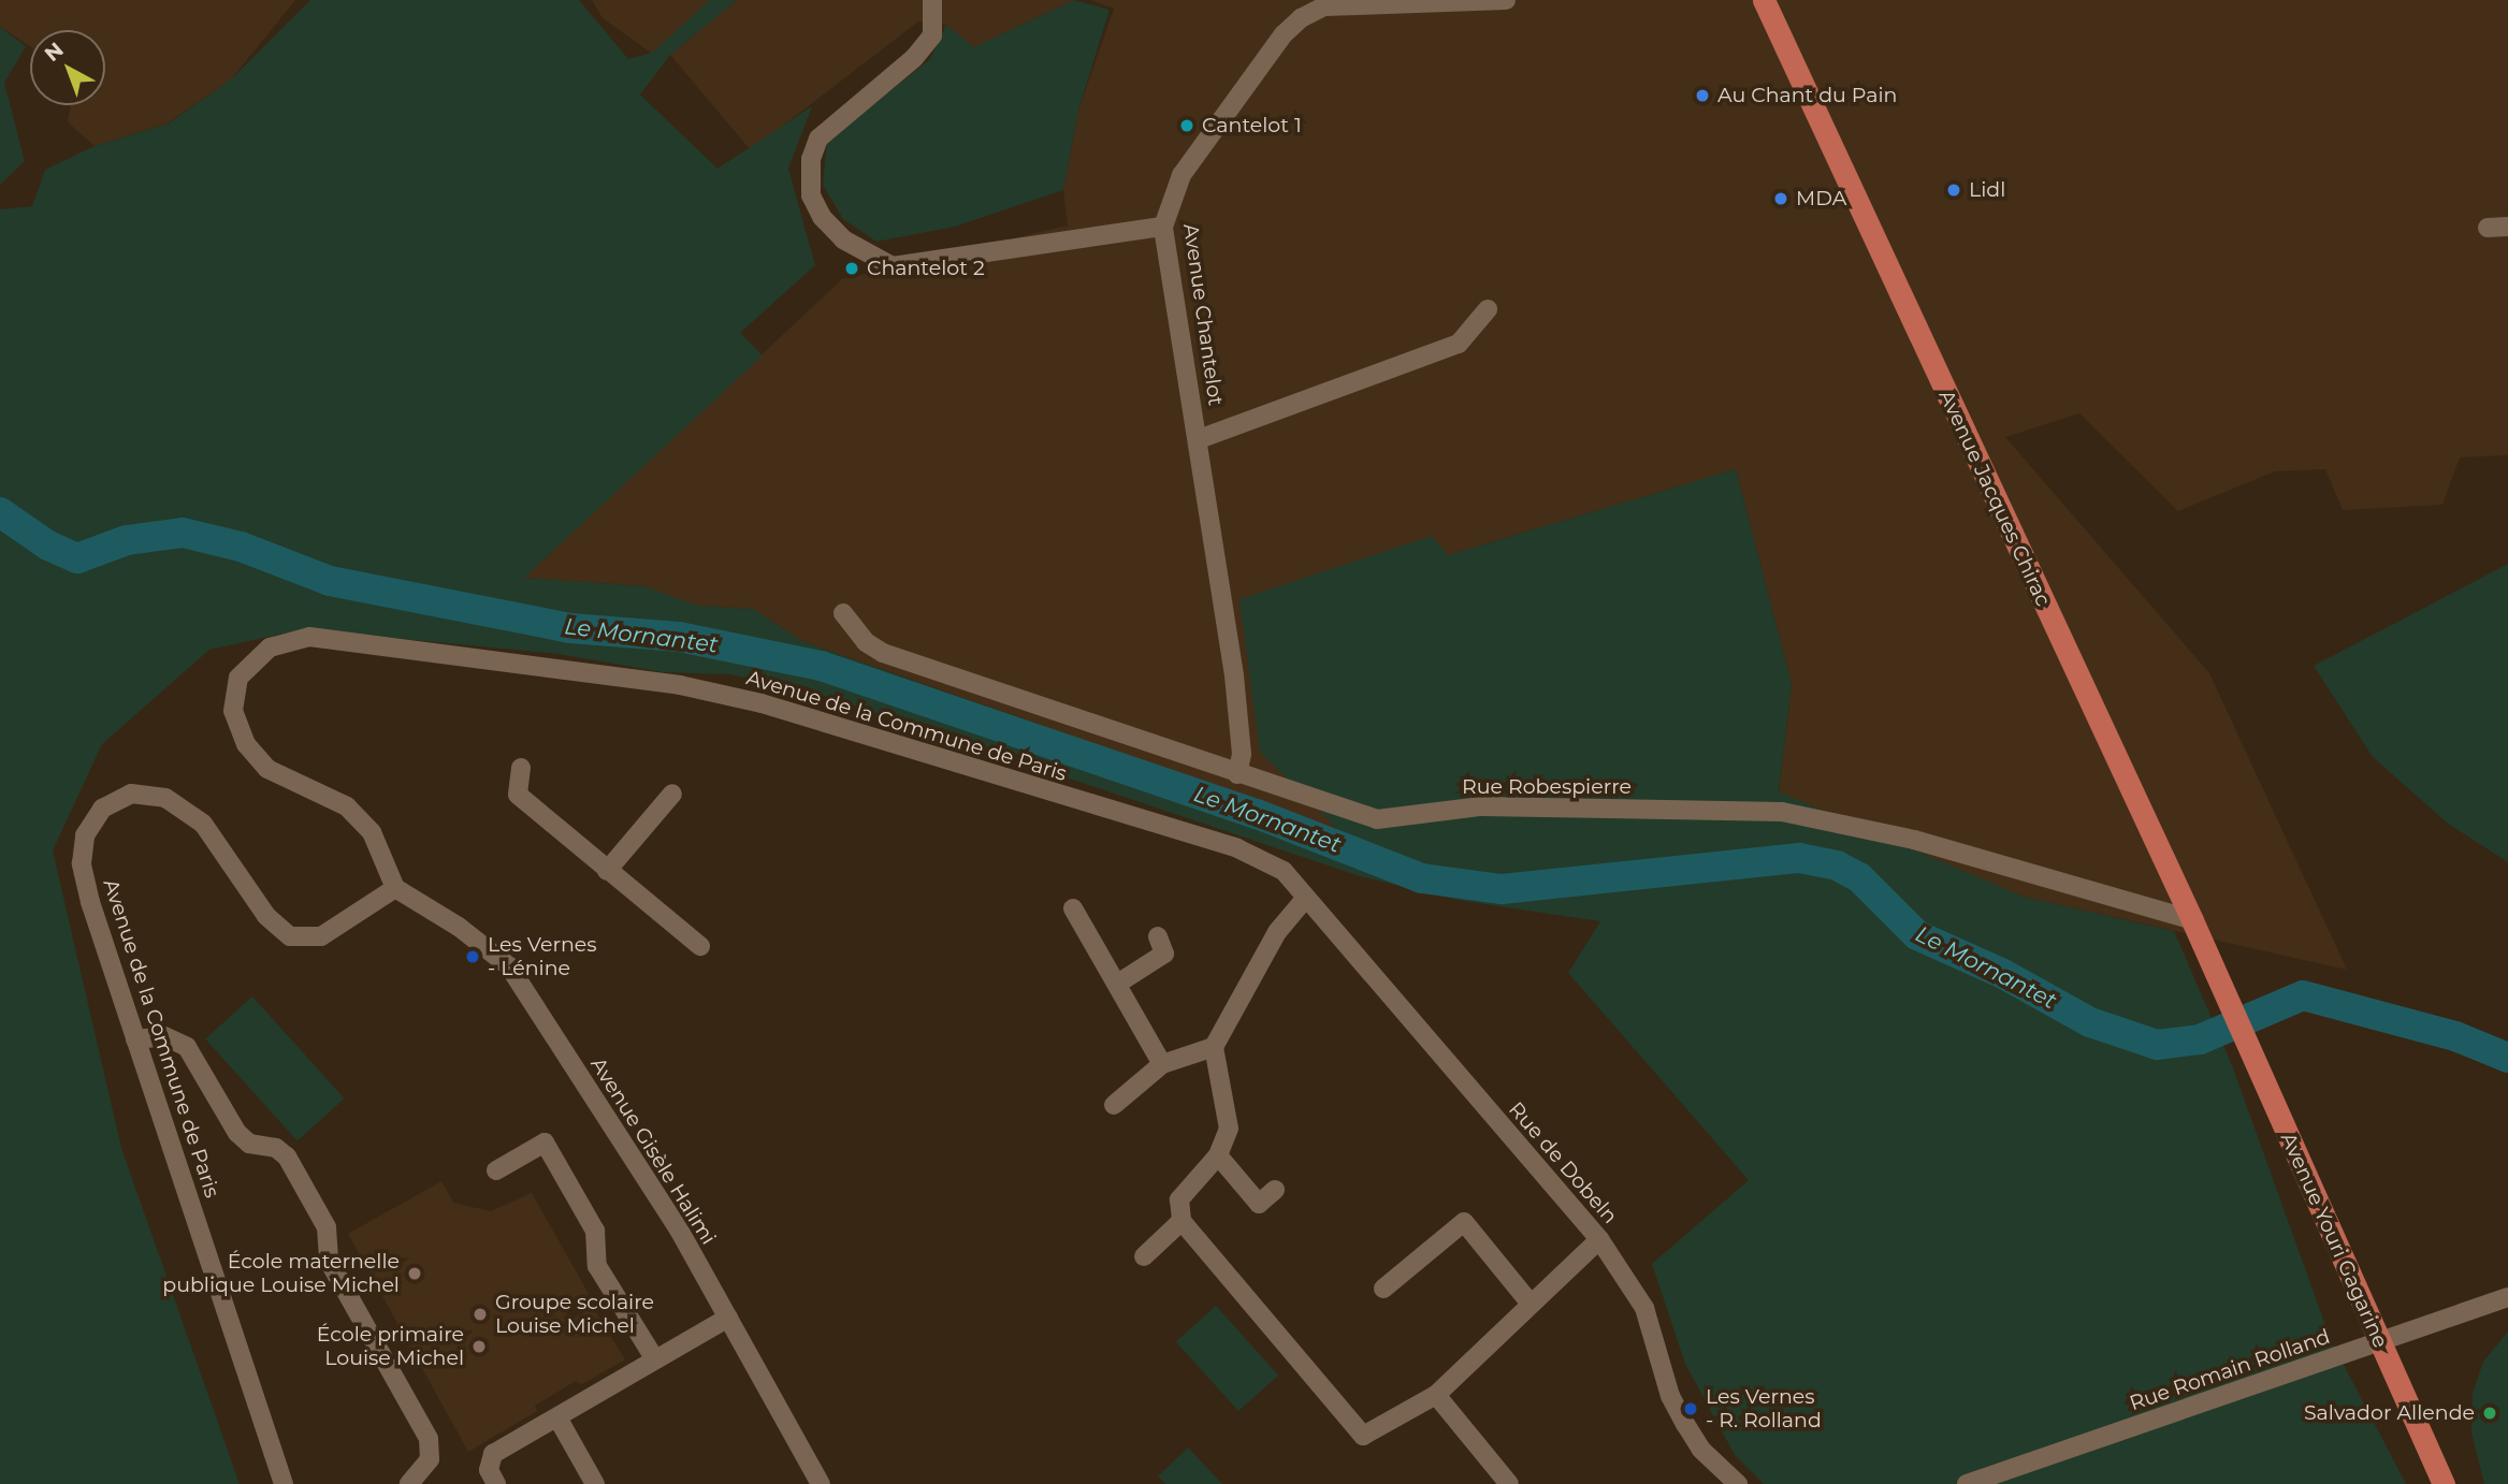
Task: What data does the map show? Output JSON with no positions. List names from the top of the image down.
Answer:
{
  "streets": {
    "main road": ["Avenue Jacques Chirac", "Avenue Youri Gagarine"],
    "street": [
      "Avenue Chantelot",
      "Avenue de la Commune de Paris",
      "Rue Robespierre",
      "Avenue Gisèle Halimi",
      "Rue de Dobeln",
      "Rue Romain Rolland"
    ]
  },
  "crossings": [
    ["Avenue Chantelot", "Rue Robespierre"],
    ["Avenue Jacques Chirac", "Rue Robespierre"],
    ["Avenue Jacques Chirac", "Avenue Youri Gagarine"],
    ["Avenue de la Commune de Paris", "Avenue Gisèle Halimi"],
    ["Avenue de la Commune de Paris", "Rue de Dobeln"],
    ["Avenue Youri Gagarine", "Rue Romain Rolland"]
  ],
  "water": ["Le Mornantet"],
  "places": [
    "Au Chant du Pain",
    "Cantelot 1",
    "Lidl",
    "MDA",
    "Chantelot 2",
    "Les Vernes - Lénine",
    "École maternelle publique Louise Michel",
    "Groupe scolaire Louise Michel",
    "École primaire Louise Michel",
    "Les Vernes - R. Rolland",
    "Salvador Allende"
  ],
  "north": "top left"
}
